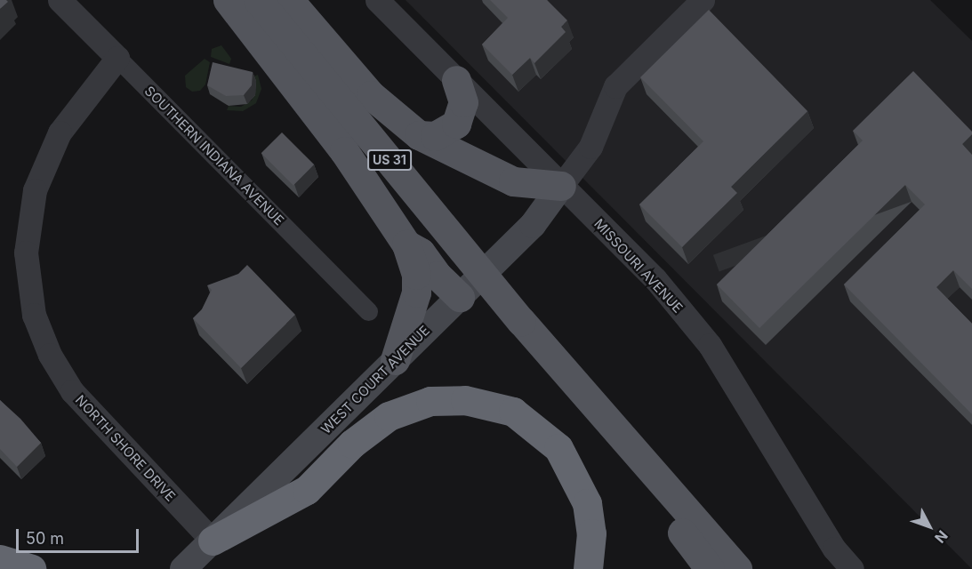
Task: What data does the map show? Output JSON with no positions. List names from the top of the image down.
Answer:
{
  "streets": {
    "main road": ["US 31", "WEST COURT AVENUE"],
    "street": ["SOUTHERN INDIANA AVENUE", "MISSOURI AVENUE", "NORTH SHORE DRIVE"]
  },
  "crossings": [
    ["SOUTHERN INDIANA AVENUE", "NORTH SHORE DRIVE"],
    ["MISSOURI AVENUE", "WEST COURT AVENUE"],
    ["WEST COURT AVENUE", "NORTH SHORE DRIVE"]
  ],
  "scale_bar": "50 m",
  "north": "bottom right"
}
